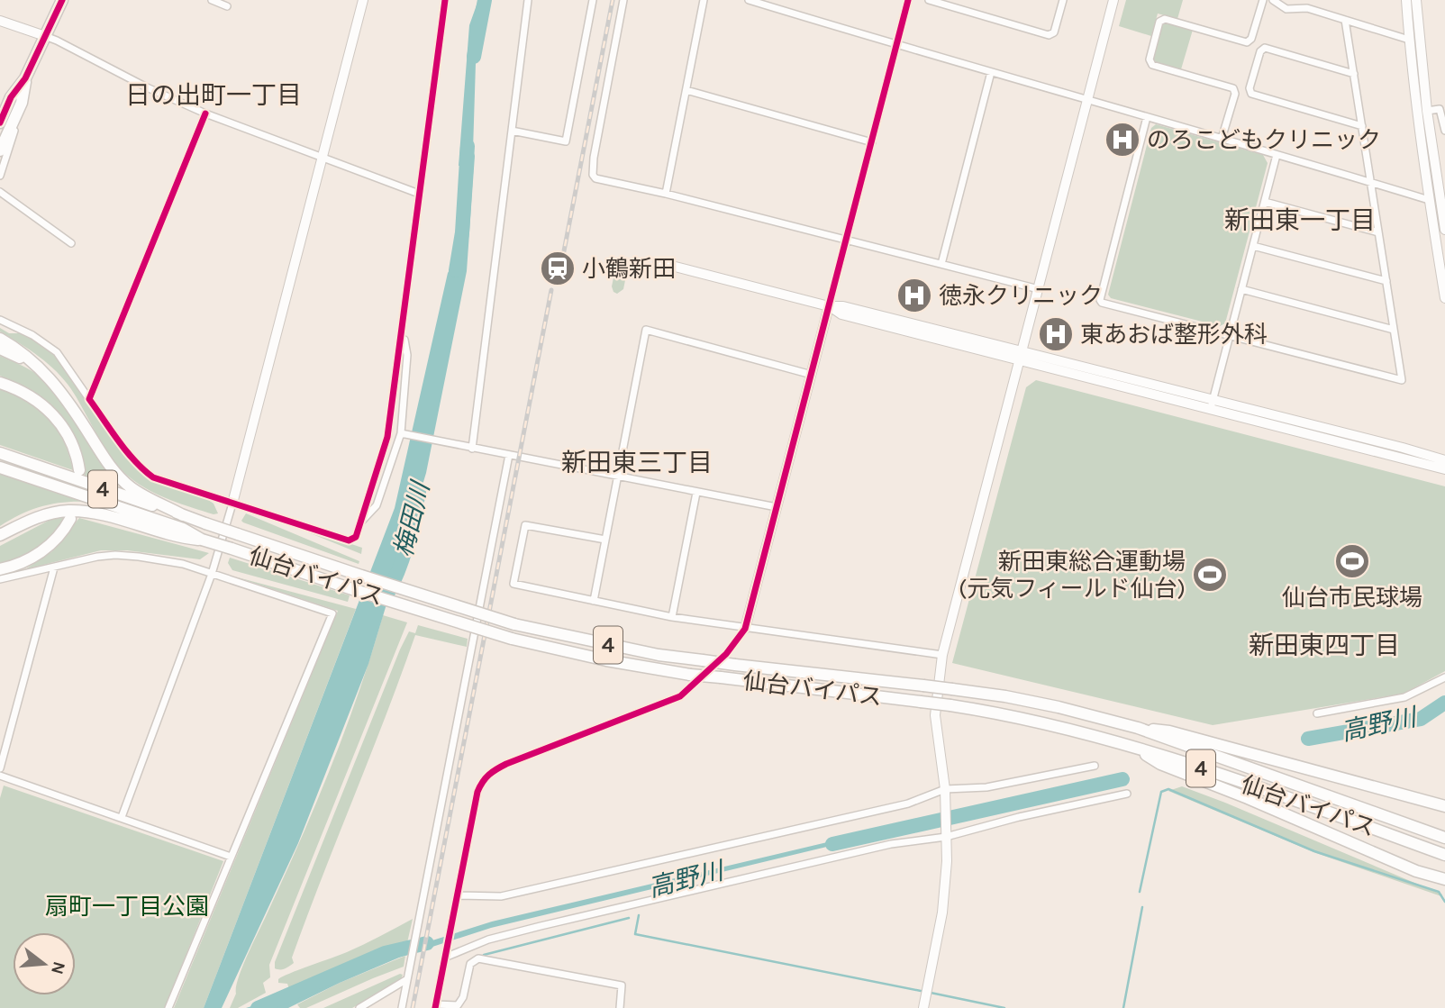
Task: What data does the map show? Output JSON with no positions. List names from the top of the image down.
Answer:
{
  "streets": {
    "highway": ["4", "仙台バイパス"]
  },
  "districts": [
    "日の出町一丁目",
    "新田東一丁目",
    "新田東三丁目",
    "新田東四丁目"
  ],
  "water": ["梅田川", "高野川"],
  "parks": ["扇町一丁目公園"],
  "places": {
    "hospital": ["のろこどもクリニック", "徳永クリニック", "東あおば整形外科"],
    "station": ["小鶴新田"],
    "sports": ["仙台市民球場", "新田東総合運動場 (元気フィールド仙台)"]
  },
  "north": "right"
}
